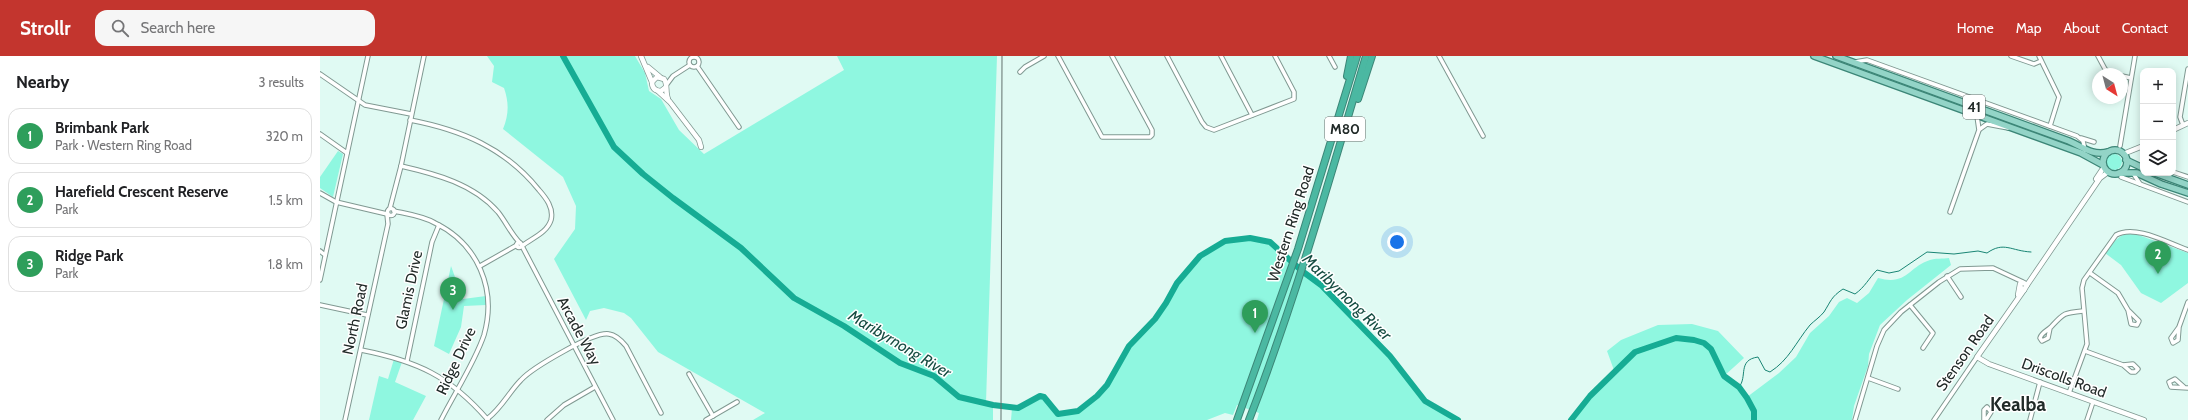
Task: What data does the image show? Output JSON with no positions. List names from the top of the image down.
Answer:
{
  "streets": {
    "highway": ["M80", "Western Ring Road"],
    "main road": ["41"],
    "street": [
      "Glamis Drive",
      "North Road",
      "Arcade Way",
      "Stenson Road",
      "Ridge Drive",
      "Driscolls Road"
    ]
  },
  "crossings": [
    ["41", "Stenson Road"],
    ["Glamis Drive", "Ridge Drive"],
    ["North Road", "Arcade Way"],
    ["North Road", "Ridge Drive"],
    ["Stenson Road", "Driscolls Road"]
  ],
  "districts": ["Kealba"],
  "water": ["Maribyrnong River"],
  "north": "bottom right",
  "page": {
    "header": "Strollr",
    "search": "Search here",
    "nav": [
      "Home",
      "Map",
      "About",
      "Contact"
    ],
    "heading": ["Nearby", "3 results"],
    "map_buttons": ["+", "−"],
    "list": [
      {
        "mark": "1",
        "name": "Brimbank Park",
        "note": "Park · Western Ring Road",
        "value": "320 m"
      },
      {
        "mark": "2",
        "name": "Harefield Crescent Reserve",
        "note": "Park",
        "value": "1.5 km"
      },
      {
        "mark": "3",
        "name": "Ridge Park",
        "note": "Park",
        "value": "1.8 km"
      }
    ],
    "pins": ["2", "3", "1"]
  }
}
